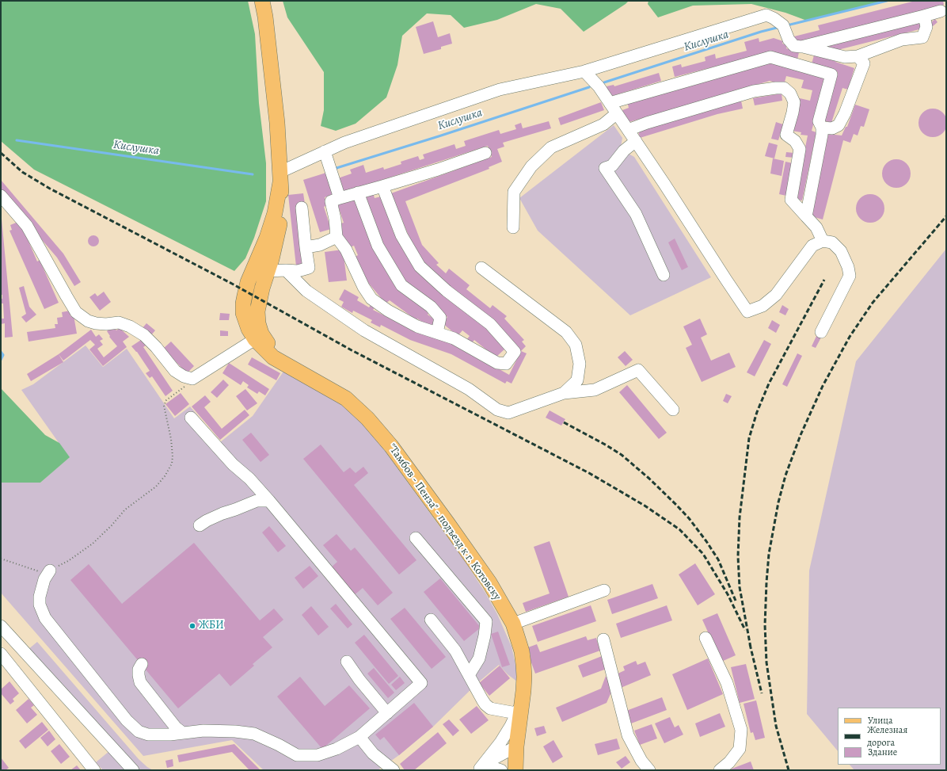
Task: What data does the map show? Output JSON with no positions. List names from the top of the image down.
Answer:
{
  "streets": {
    "main road": ["\"Тамбов - Пенза\" - подъезд к г. Котовску"]
  },
  "water": ["Кислушка"],
  "places": ["ЖБИ"],
  "legend": ["Улица", "Железная дорога", "Здание"]
}
